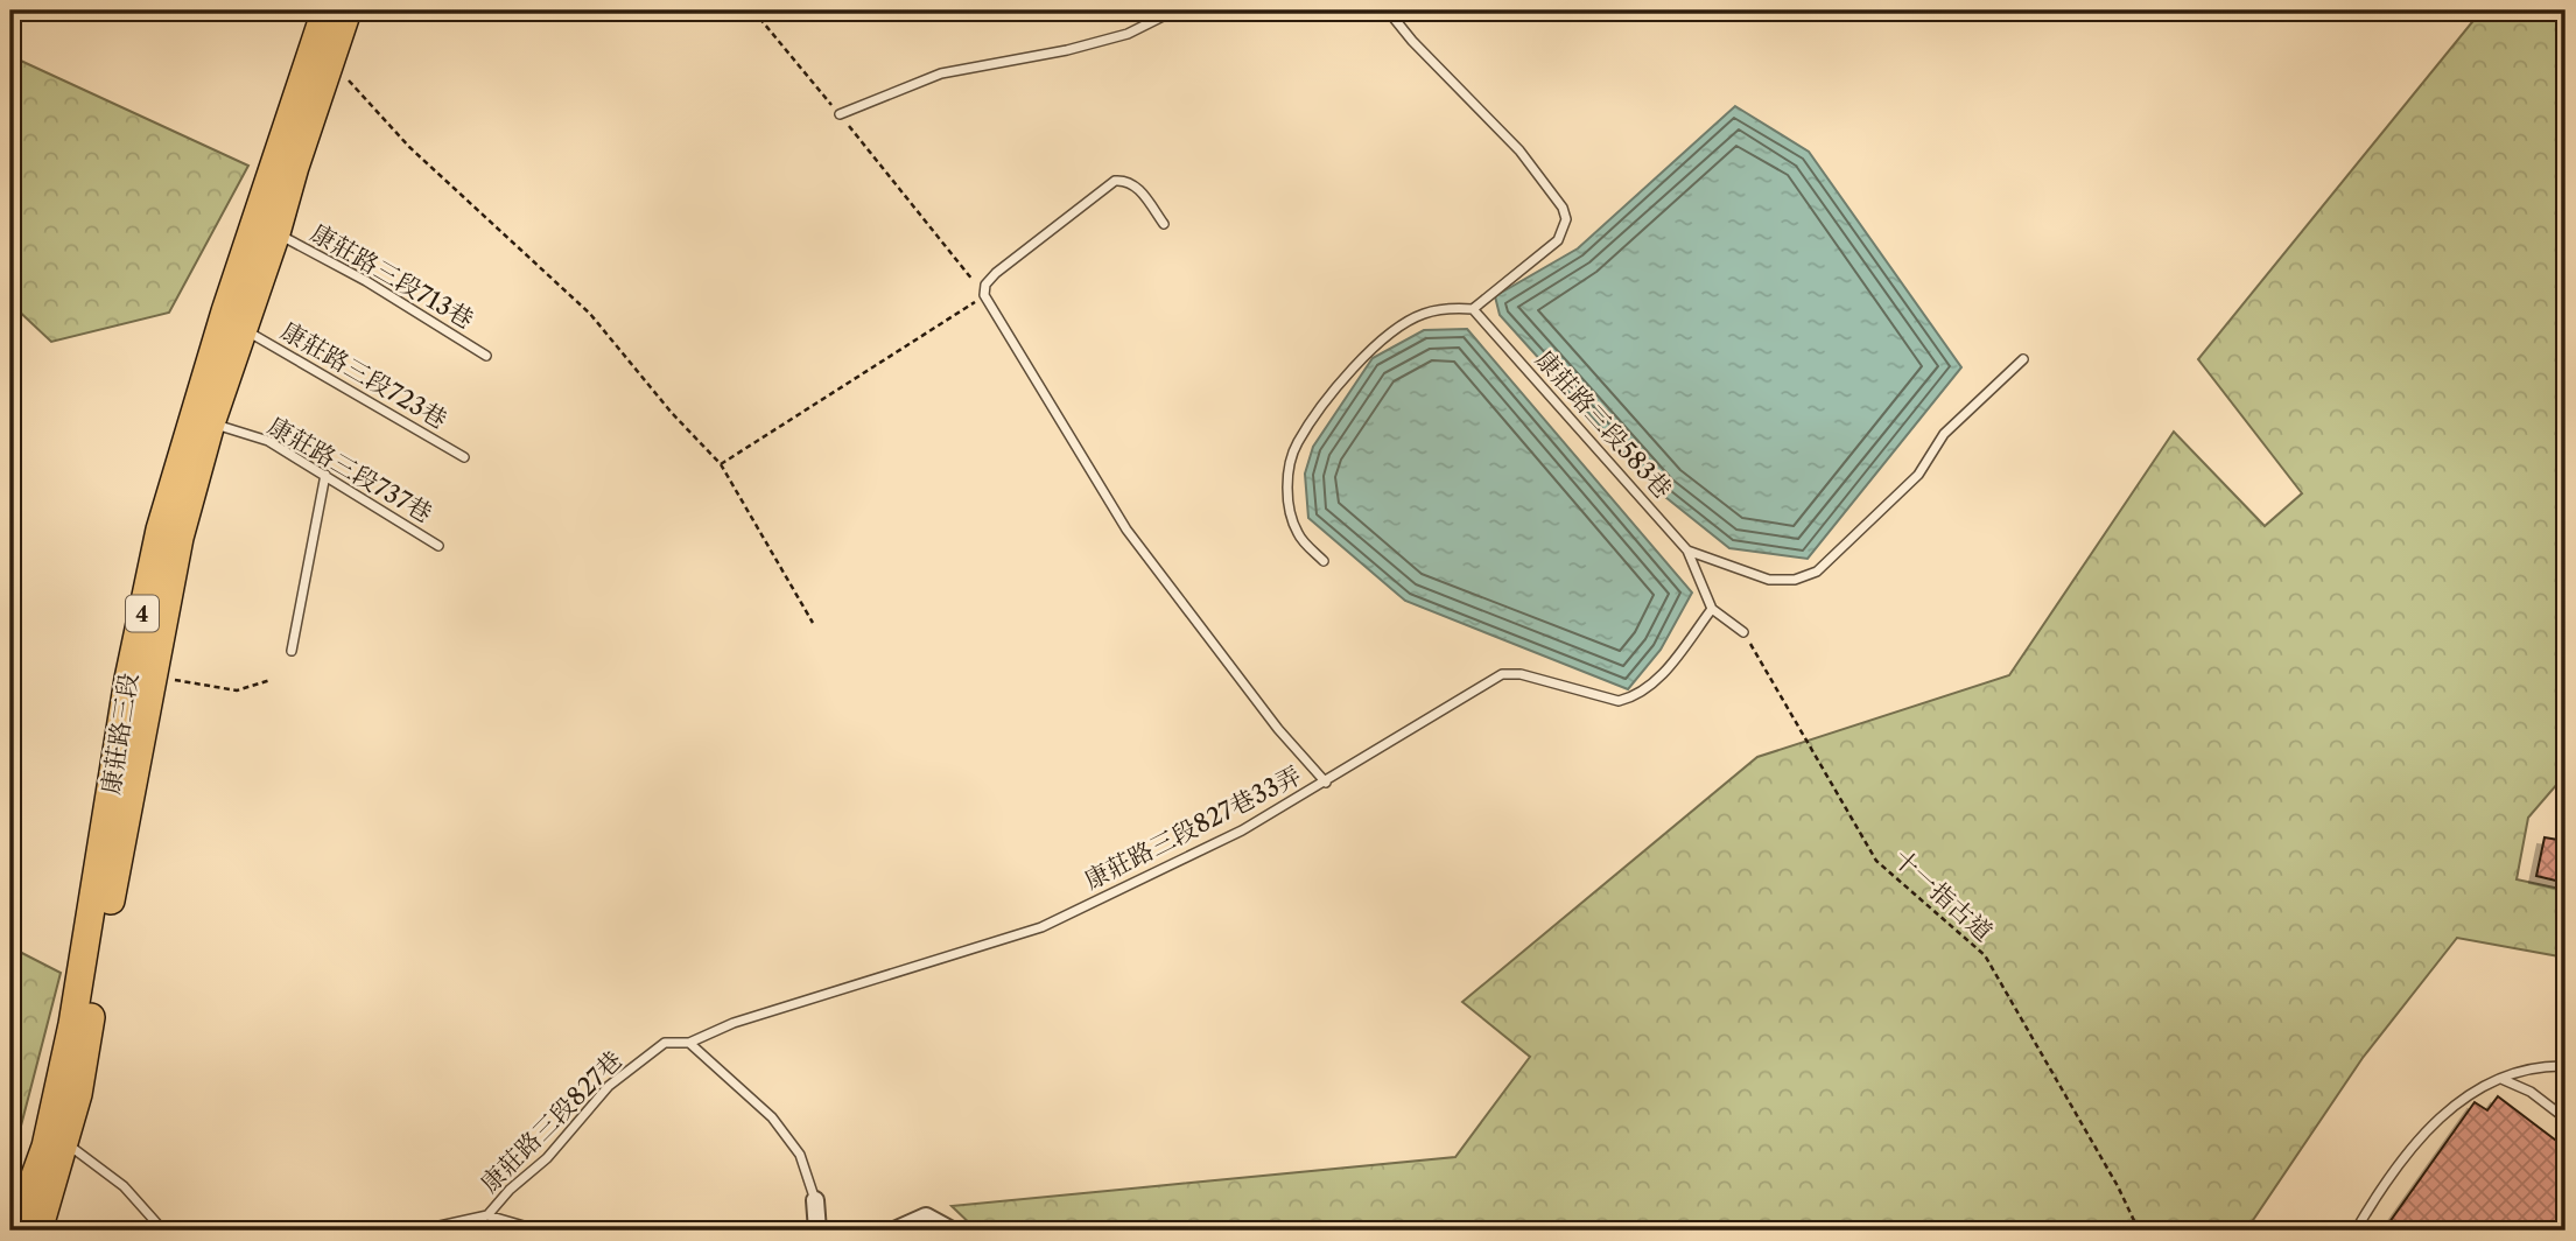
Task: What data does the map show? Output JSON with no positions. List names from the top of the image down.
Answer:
{
  "streets": {
    "main road": ["4", "康莊路三段"],
    "lane": [
      "康莊路三段713巷",
      "康莊路三段723巷",
      "康莊路三段583巷",
      "康莊路三段737巷",
      "康莊路三段827巷33弄",
      "康莊路三段827巷"
    ],
    "path": ["十一指古道"]
  },
  "crossings": [
    ["康莊路三段713巷", "康莊路三段"],
    ["康莊路三段723巷", "康莊路三段"],
    ["康莊路三段737巷", "康莊路三段"],
    ["康莊路三段827巷33弄", "康莊路三段827巷"]
  ]
}
